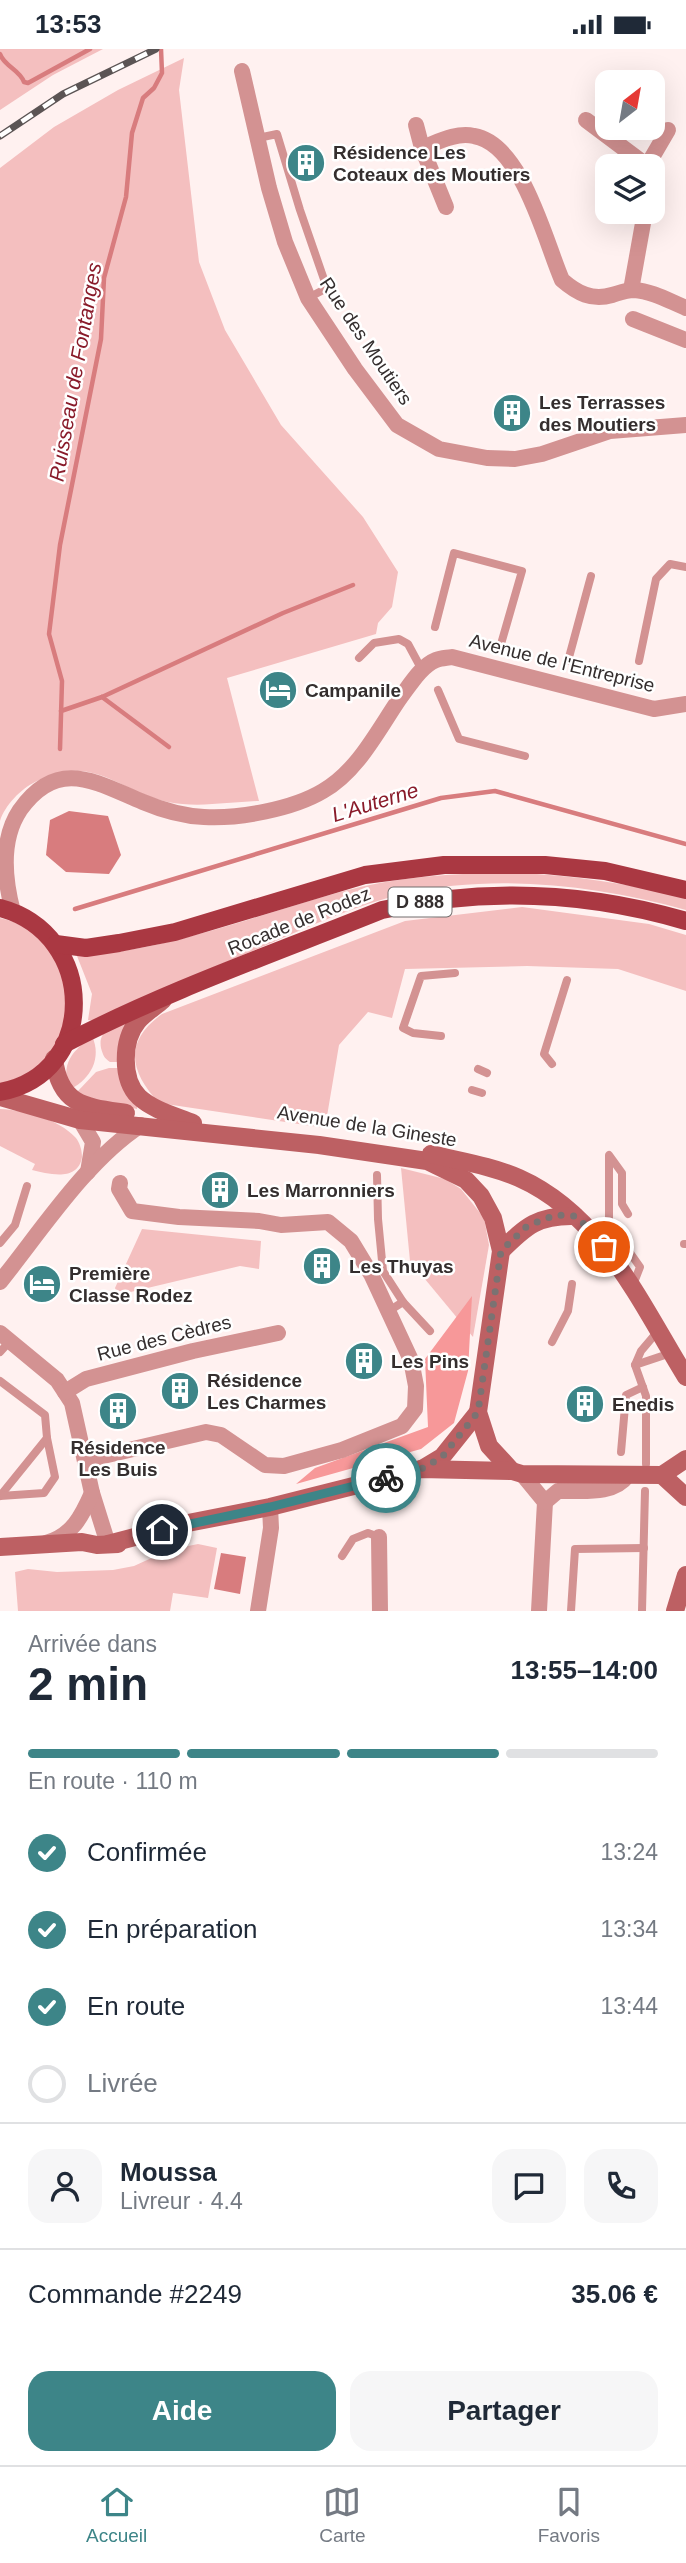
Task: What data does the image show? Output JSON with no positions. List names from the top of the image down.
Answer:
{
  "streets": {
    "main road": ["D 888", "Rocade de Rodez", "Avenue de la Gineste"],
    "street": ["Rue des Moutiers", "Avenue de l'Entreprise", "Rue des Cèdres"]
  },
  "crossings": [
    ["Rocade de Rodez", "Avenue de la Gineste"]
  ],
  "water": ["Ruisseau de Fontanges", "L'Auterne"],
  "places": {
    "building": [
      "Résidence Les Coteaux des Moutiers",
      "Les Terrasses des Moutiers",
      "Les Marronniers",
      "Les Thuyas",
      "Les Pins",
      "Résidence Les Charmes",
      "Enedis",
      "Résidence Les Buis"
    ],
    "hotel": ["Campanile", "Première Classe Rodez"]
  },
  "north": "top right",
  "page": {
    "status": "13:53",
    "heading": ["2 min", "Arrivée dans", "13:55–14:00"],
    "panel": [
      "Moussa",
      "Livreur · 4.4",
      "Commande #2249",
      "35.06 €"
    ],
    "bar": "En route · 110 m",
    "list": [
      ["Confirmée", "13:24"],
      ["En préparation", "13:34"],
      ["En route", "13:44"],
      "Livrée"
    ],
    "buttons": ["Aide", "Partager"],
    "tabs": ["Accueil", "Carte", "Favoris"]
  }
}
